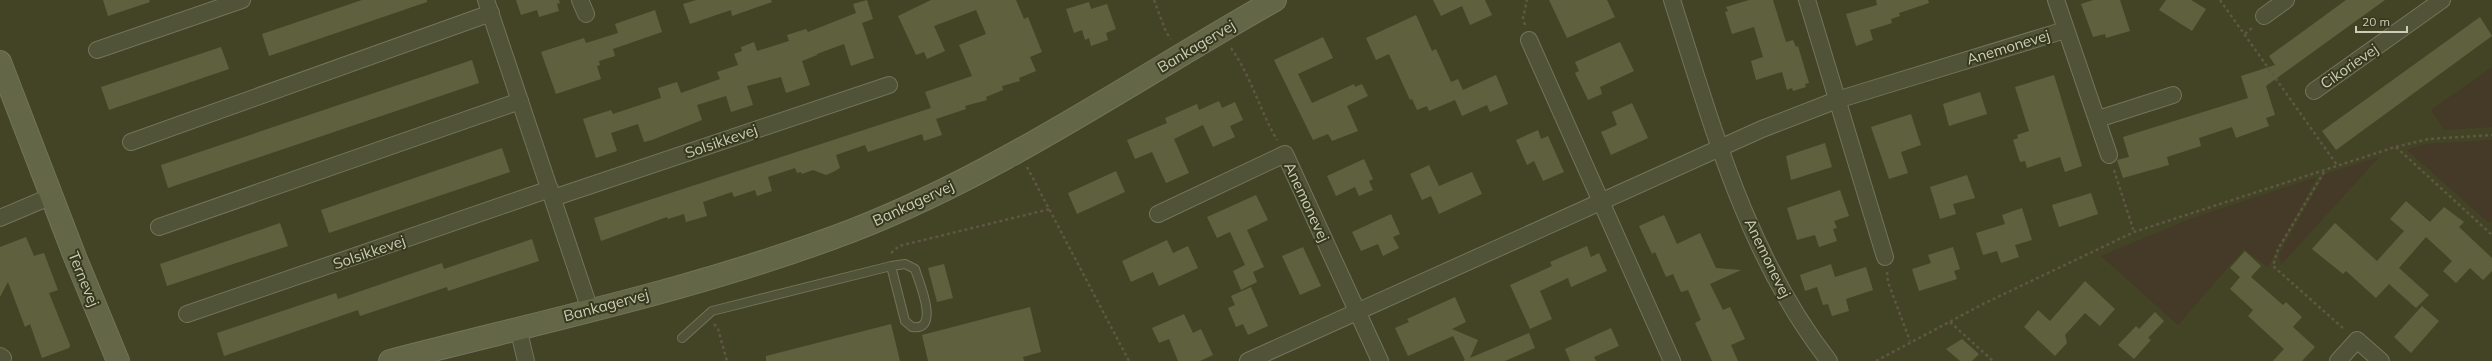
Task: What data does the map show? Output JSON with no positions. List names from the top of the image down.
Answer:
{
  "streets": {
    "street": [
      "Bankagervej",
      "Anemonevej",
      "Cikorievej",
      "Solsikkevej",
      "Ternevej"
    ]
  },
  "scale_bar": "20 m"
}
